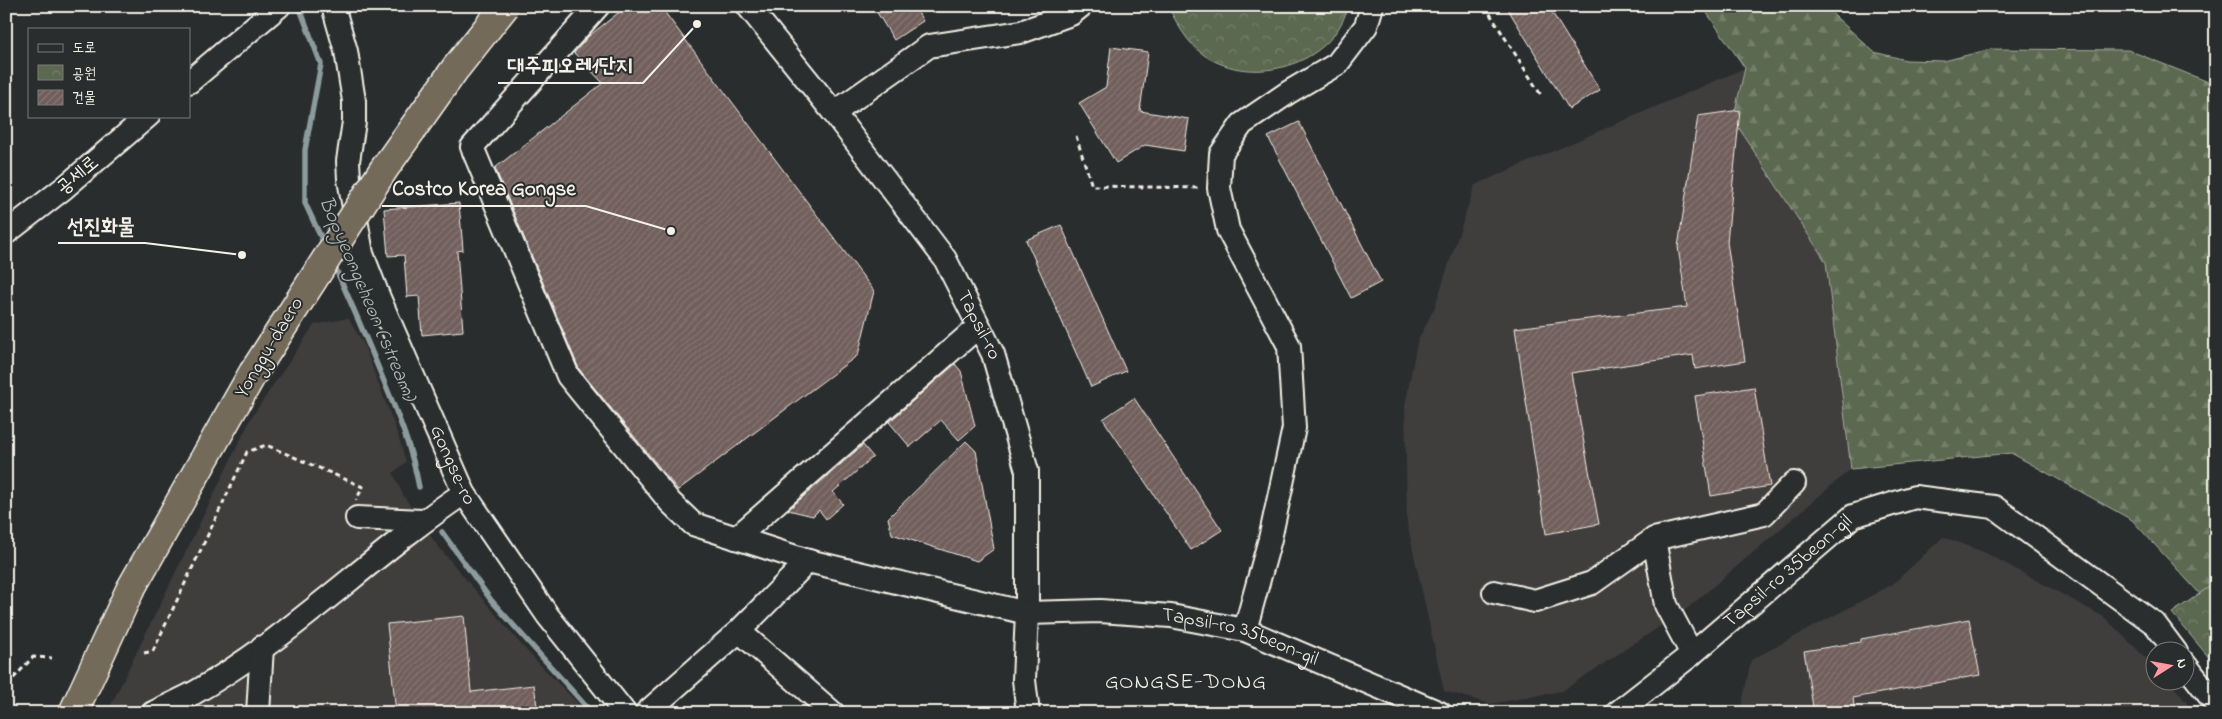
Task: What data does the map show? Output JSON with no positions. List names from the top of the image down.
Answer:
{
  "streets": {
    "highway": ["Yonggu-daero"],
    "street": [
      "공세로",
      "Tapsil-ro",
      "Gongse-ro",
      "Tapsil-ro 35beon-gil"
    ]
  },
  "crossings": [
    ["Tapsil-ro", "Tapsil-ro 35beon-gil"]
  ],
  "districts": ["GONGSE-DONG"],
  "water": ["Bopyeongcheon (stream)"],
  "places": ["대주피오레1단지", "Costco Korea Gongse", "선진화물"],
  "legend": ["도로", "공원", "건물"],
  "north": "right"
}
